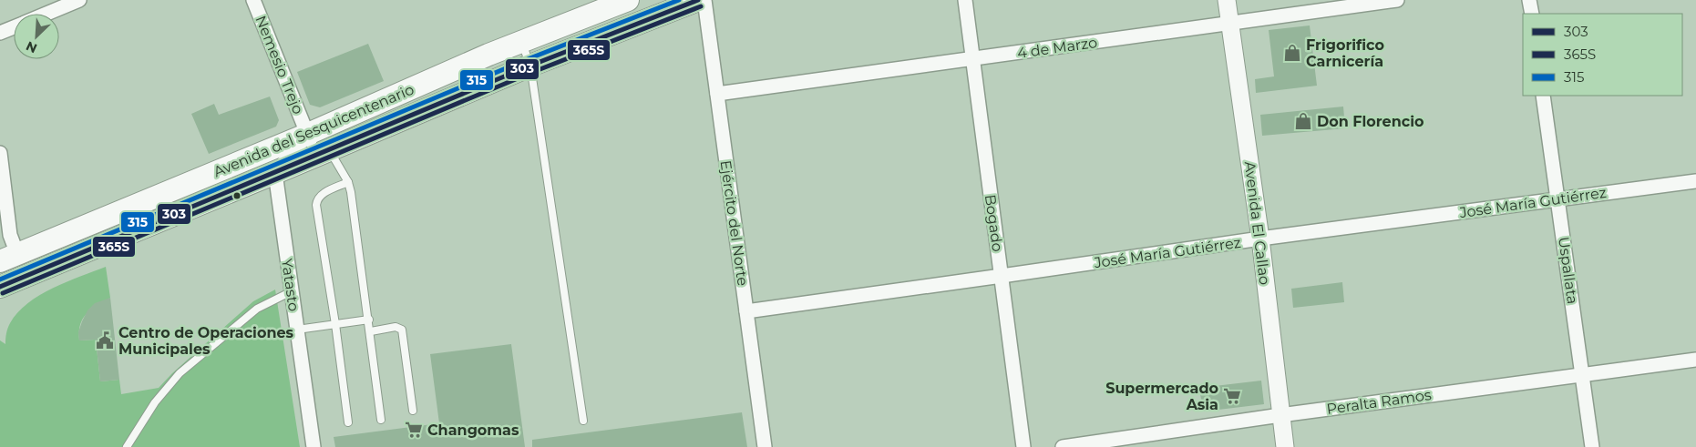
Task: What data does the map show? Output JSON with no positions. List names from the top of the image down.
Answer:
{
  "streets": {
    "main road": ["Avenida del Sesquicentenario"],
    "street": [
      "4 de Marzo",
      "Nemesio Trejo",
      "José María Gutiérrez",
      "Ejército del Norte",
      "Bogado",
      "Avenida El Callao",
      "Uspallata",
      "Yatasto",
      "Peralta Ramos"
    ]
  },
  "crossings": [
    ["4 de Marzo", "Ejército del Norte"],
    ["4 de Marzo", "Bogado"],
    ["4 de Marzo", "Avenida El Callao"],
    ["Nemesio Trejo", "Avenida del Sesquicentenario"],
    ["Avenida del Sesquicentenario", "Yatasto"],
    ["José María Gutiérrez", "Ejército del Norte"],
    ["José María Gutiérrez", "Bogado"],
    ["José María Gutiérrez", "Avenida El Callao"],
    ["José María Gutiérrez", "Uspallata"],
    ["Avenida El Callao", "Peralta Ramos"],
    ["Uspallata", "Peralta Ramos"]
  ],
  "places": {
    "shop": ["Frigorifico Carnicería", "Don Florencio"],
    "public building": ["Centro de Operaciones Municipales"],
    "supermarket": ["Supermercado Asia", "Changomas"]
  },
  "lines": ["transit line 303", "transit line 315", "transit line 365S"],
  "legend": ["303", "365S", "315"],
  "north": "bottom left"
}
